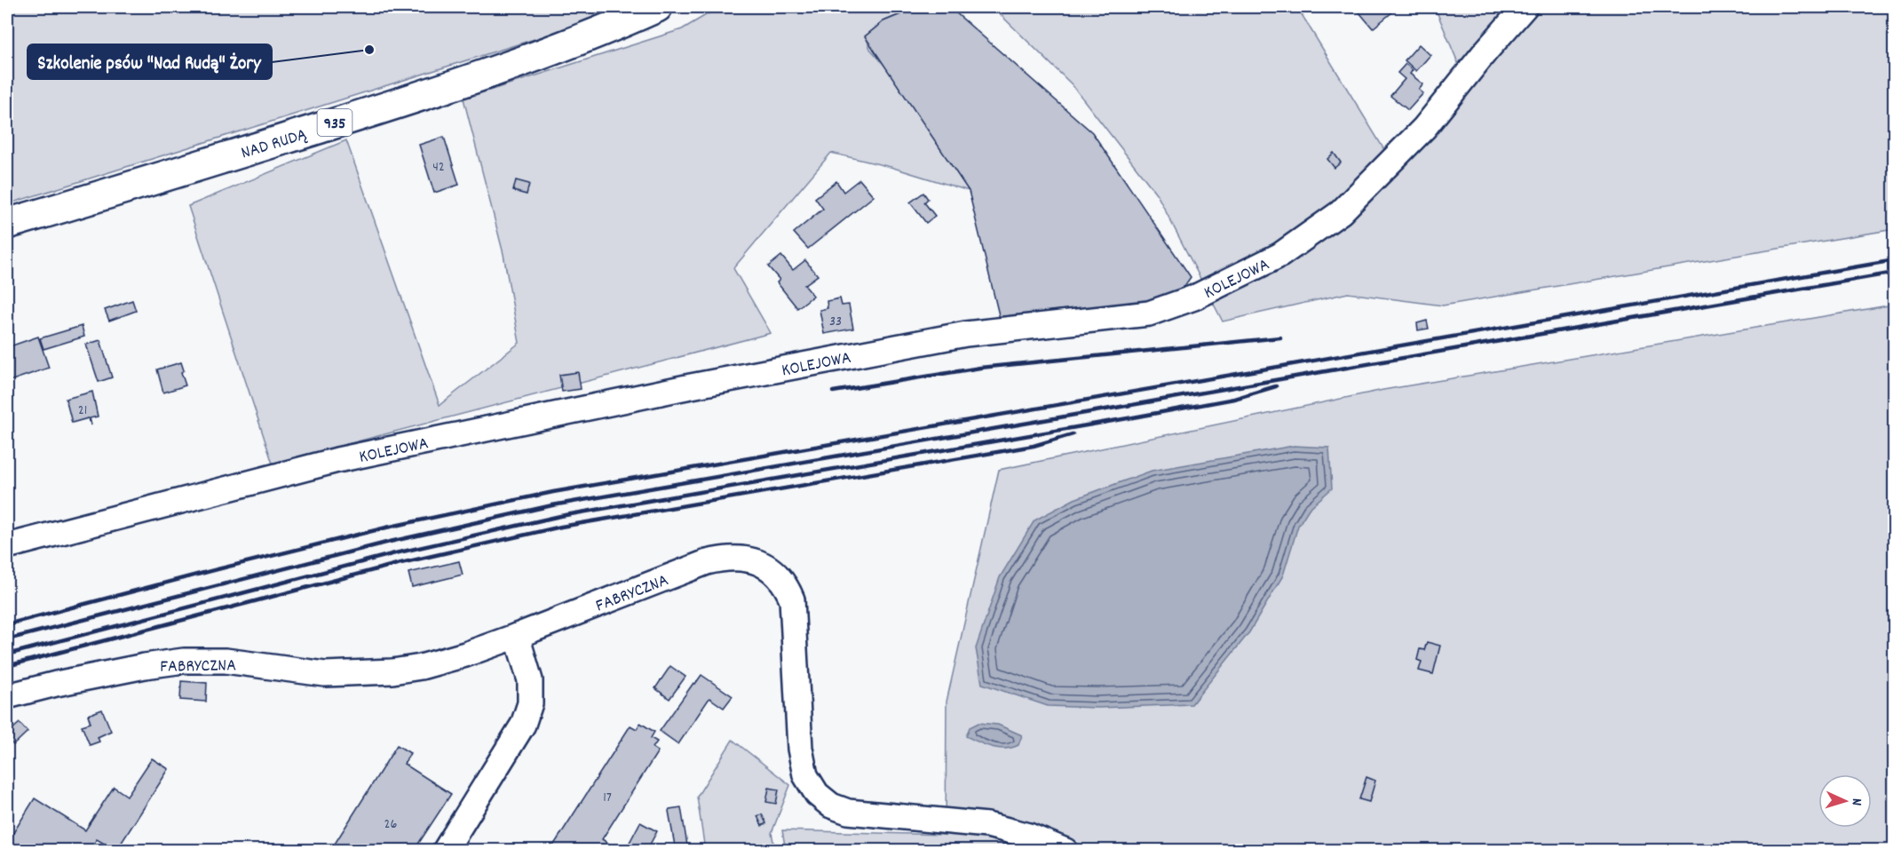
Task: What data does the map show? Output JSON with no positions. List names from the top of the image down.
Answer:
{
  "streets": {
    "main road": ["935", "NAD RUDĄ"],
    "street": ["KOLEJOWA", "FABRYCZNA"]
  },
  "places": ["Szkolenie psów \"Nad Rudą\" Żory"],
  "house_numbers": [
    "42",
    "33",
    "21",
    "17",
    "26"
  ],
  "north": "right"
}
